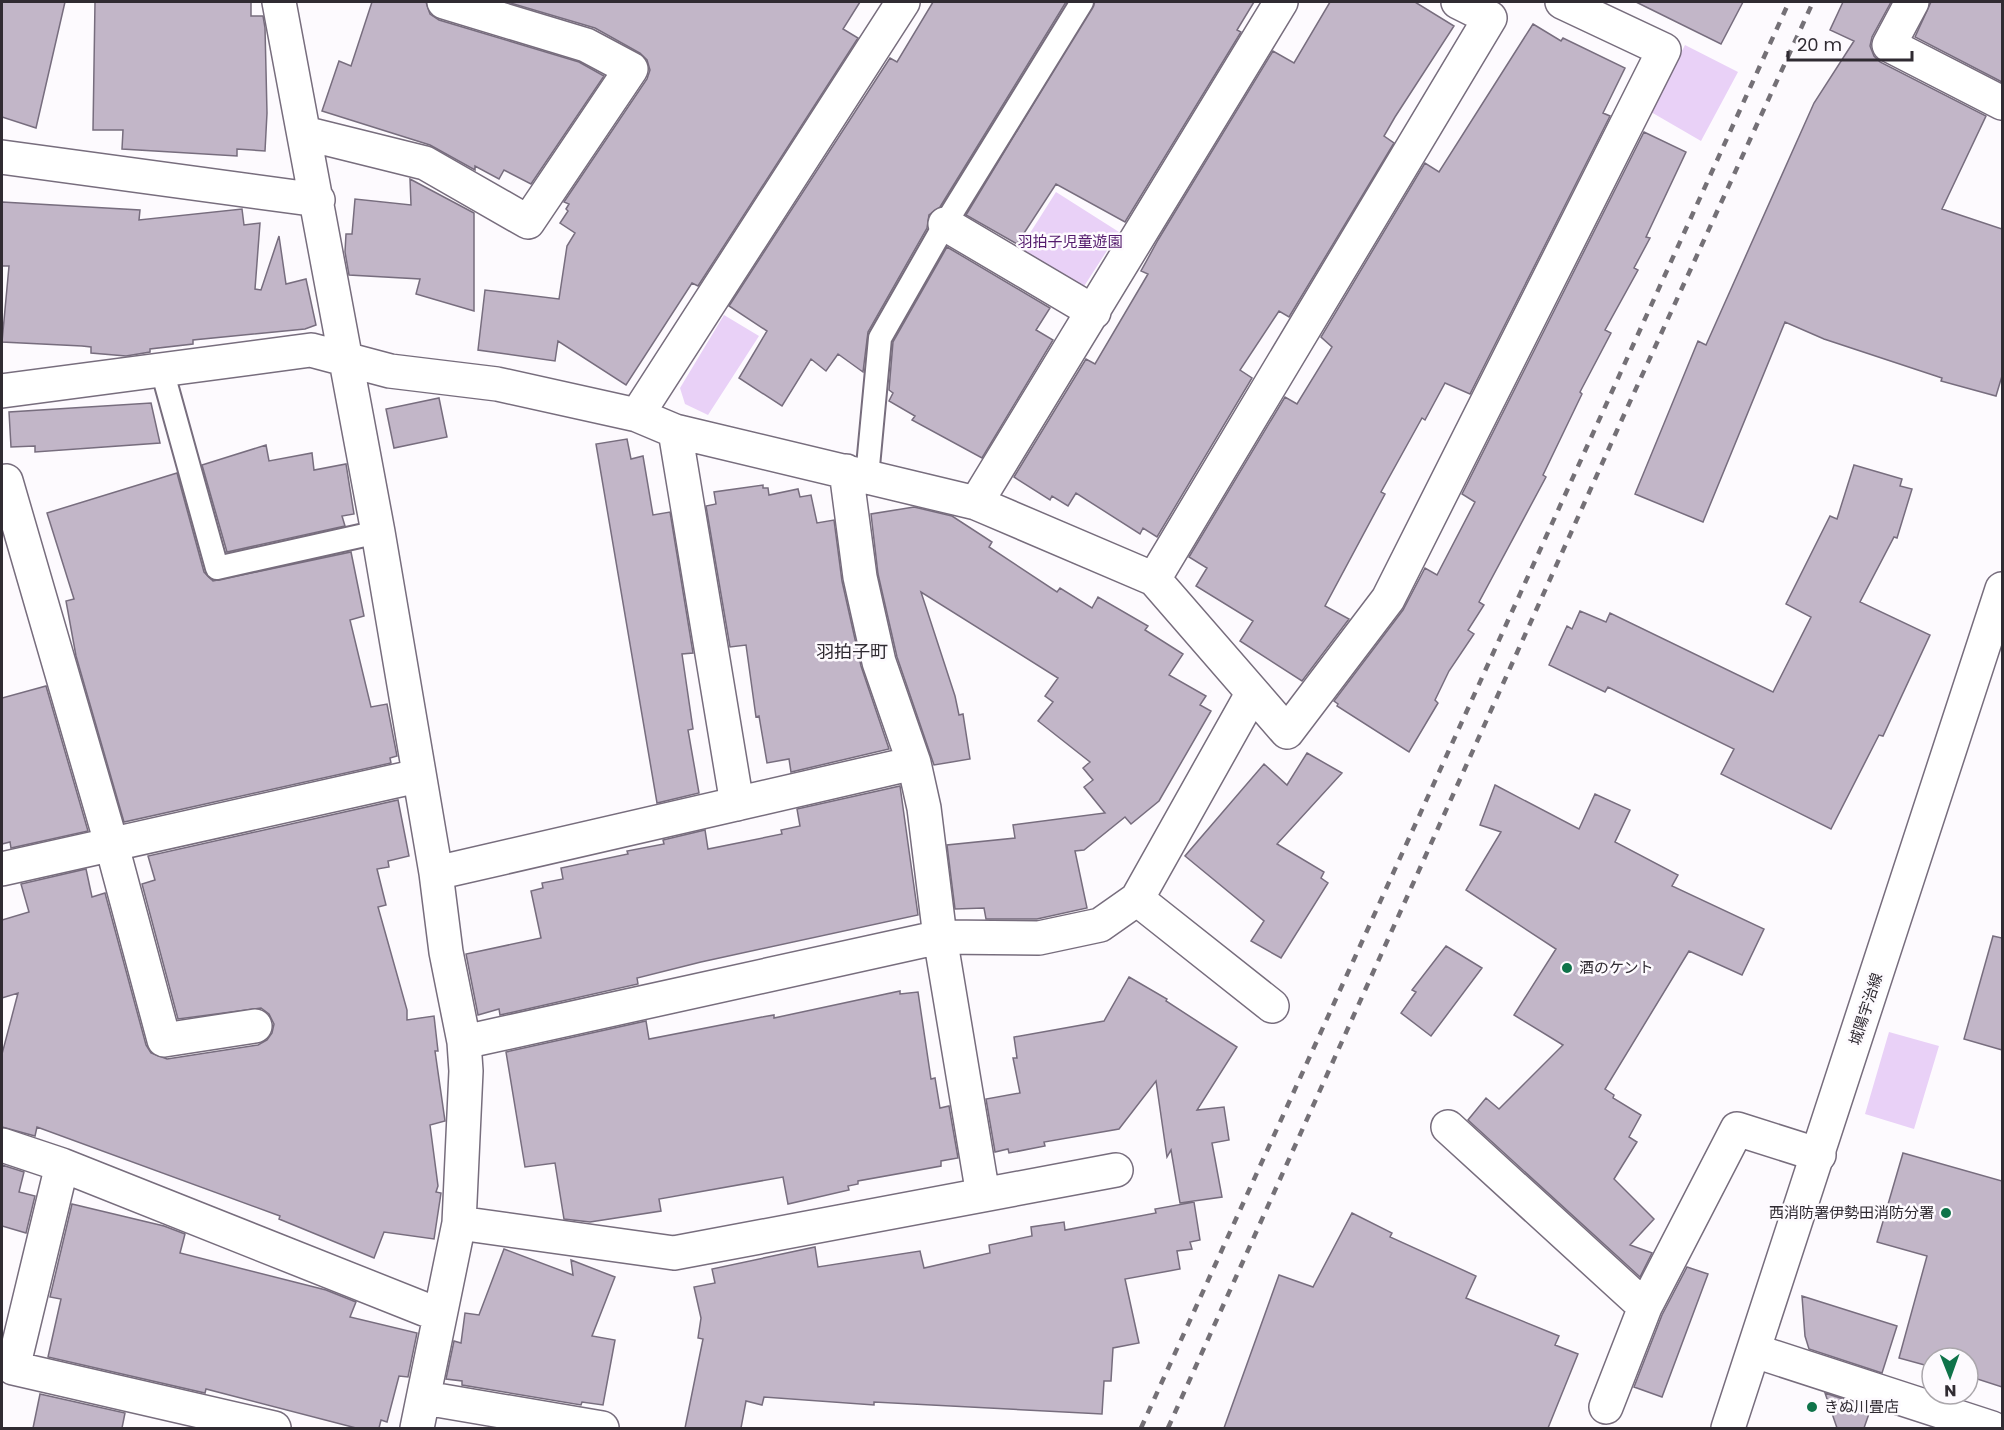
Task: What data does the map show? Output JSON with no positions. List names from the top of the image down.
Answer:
{
  "streets": {
    "street": ["城陽宇治線"]
  },
  "districts": ["羽拍子町"],
  "parks": ["羽拍子児童遊園"],
  "places": ["酒のケント", "西消防署伊勢田消防分署", "きぬ川畳店"],
  "scale_bar": "20 m",
  "north": "bottom"
}
